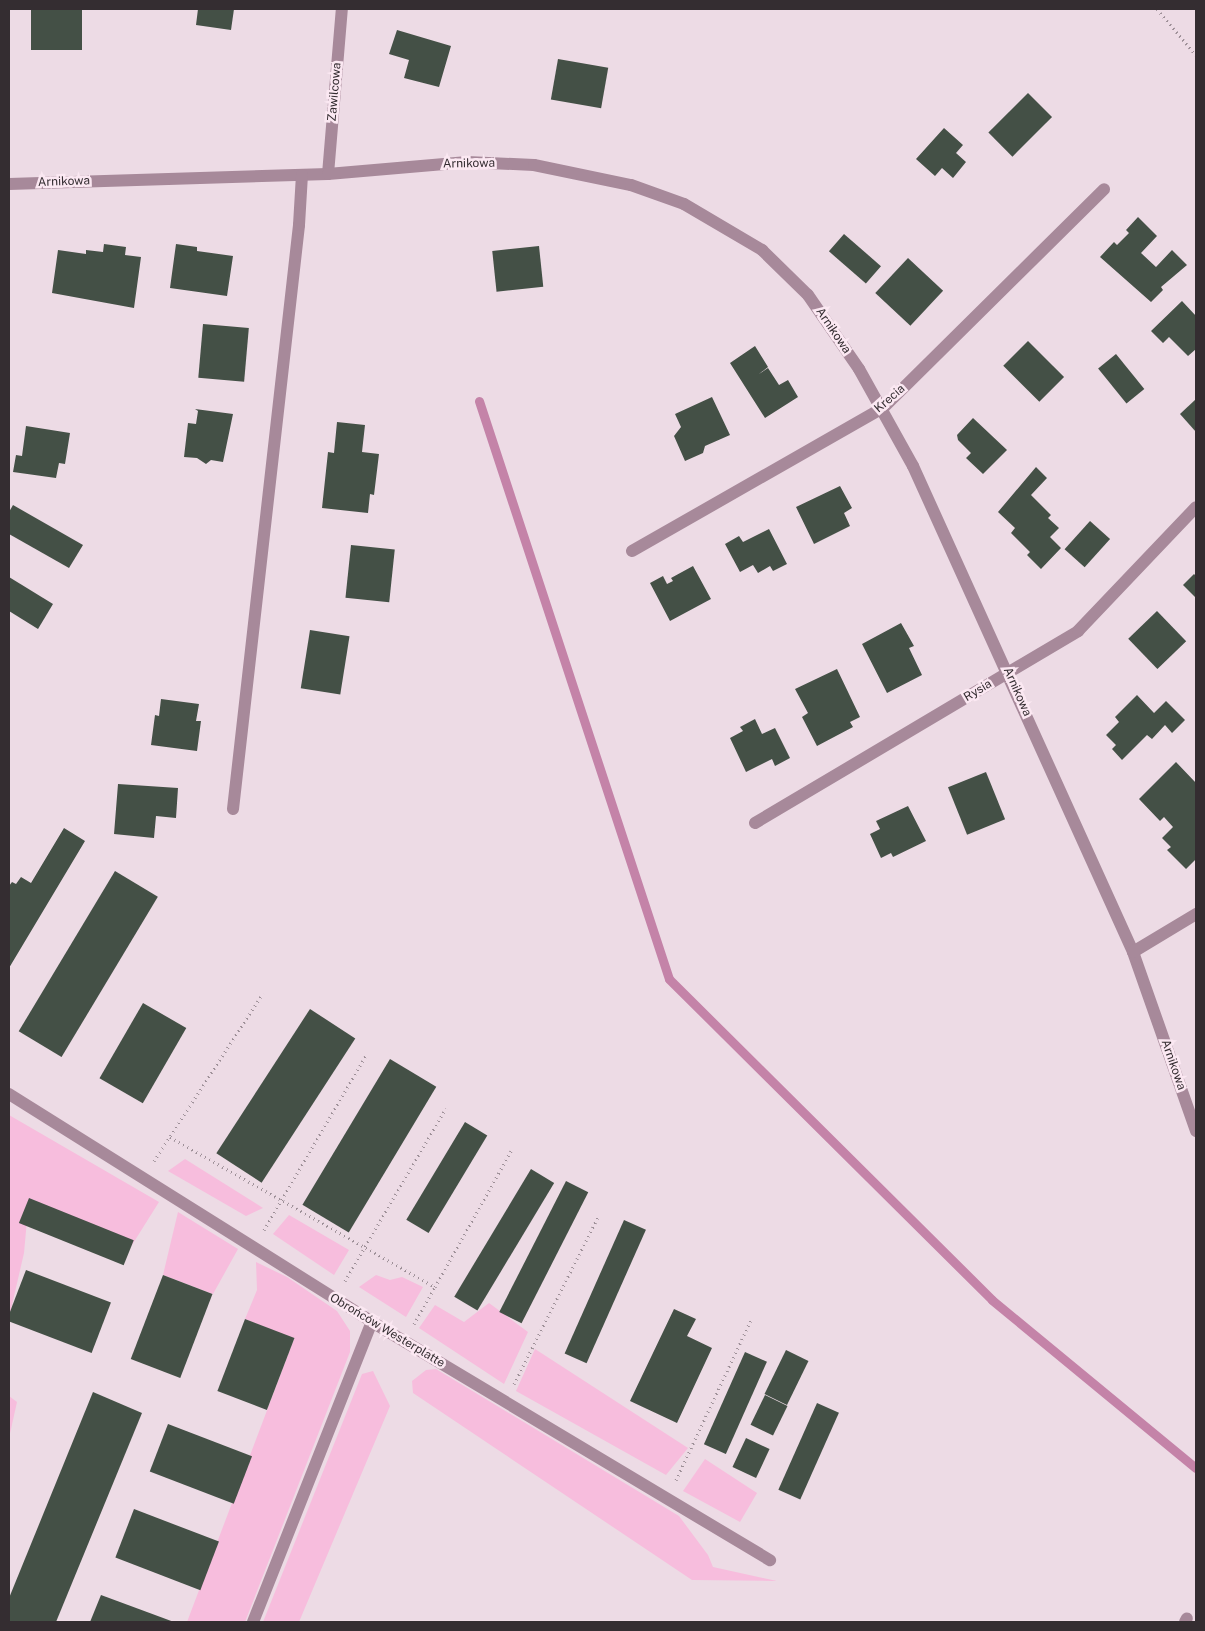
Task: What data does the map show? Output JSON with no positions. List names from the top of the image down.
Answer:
{
  "streets": {
    "street": [
      "Zawilcowa",
      "Arnikowa",
      "Krecia",
      "Rysia",
      "Obrońców Westerplatte"
    ]
  },
  "crossings": [
    ["Zawilcowa", "Arnikowa"],
    ["Arnikowa", "Krecia"],
    ["Arnikowa", "Rysia"]
  ]
}
